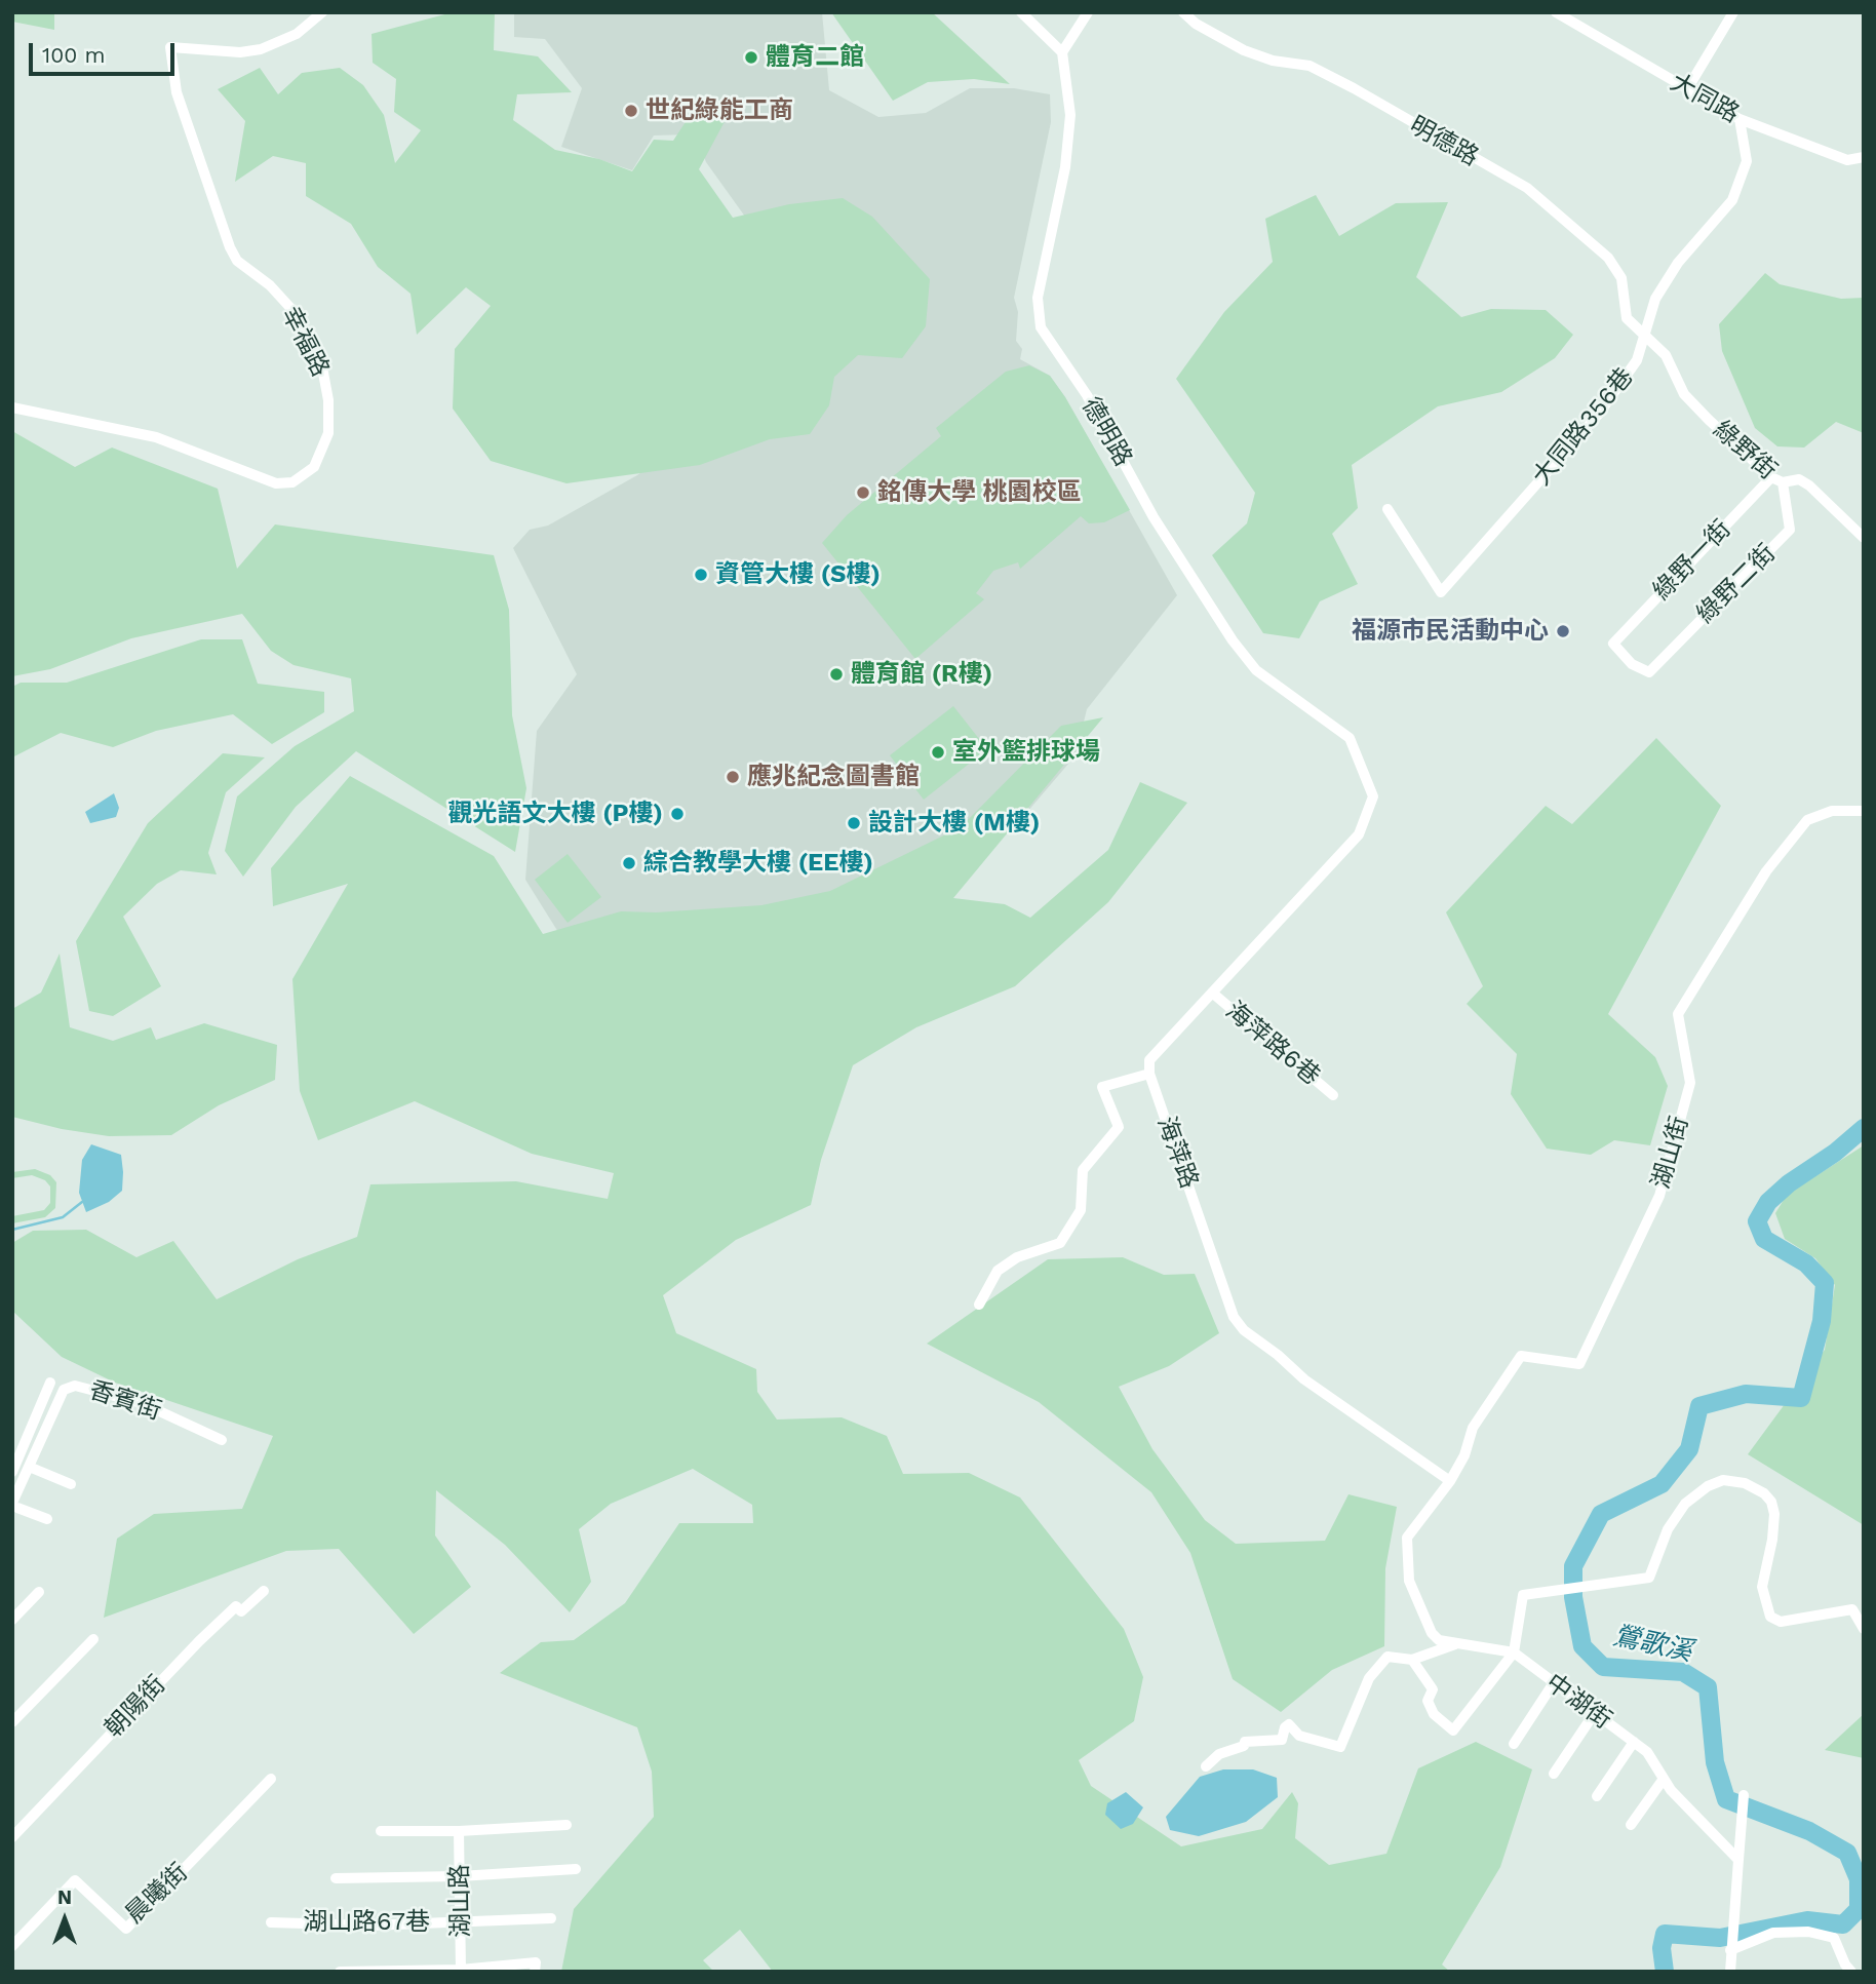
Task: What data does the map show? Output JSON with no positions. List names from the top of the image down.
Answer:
{
  "streets": {
    "street": [
      "大同路",
      "明德路",
      "幸福路",
      "大同路356巷",
      "德明路",
      "綠野街",
      "綠野一街",
      "綠野二街",
      "海萍路6巷",
      "海萍路",
      "湖山街",
      "香賓街",
      "中湖街",
      "朝陽街",
      "晨曦街",
      "湖山路",
      "湖山路67巷"
    ]
  },
  "crossings": [
    ["大同路", "大同路356巷"],
    ["明德路", "大同路356巷"],
    ["明德路", "綠野街"],
    ["大同路356巷", "綠野街"],
    ["德明路", "海萍路6巷"],
    ["綠野街", "綠野一街"],
    ["綠野街", "綠野二街"],
    ["綠野一街", "綠野二街"],
    ["海萍路", "湖山街"],
    ["湖山路", "湖山路67巷"]
  ],
  "water": ["鶯歌溪"],
  "places": [
    "體育二館",
    "世紀綠能工商",
    "銘傳大學 桃園校區",
    "資管大樓 (S樓)",
    "福源市民活動中心",
    "體育館 (R樓)",
    "室外籃排球場",
    "應兆紀念圖書館",
    "觀光語文大樓 (P樓)",
    "設計大樓 (M樓)",
    "綜合教學大樓 (EE樓)"
  ],
  "scale_bar": "100 m",
  "north": "top"
}
